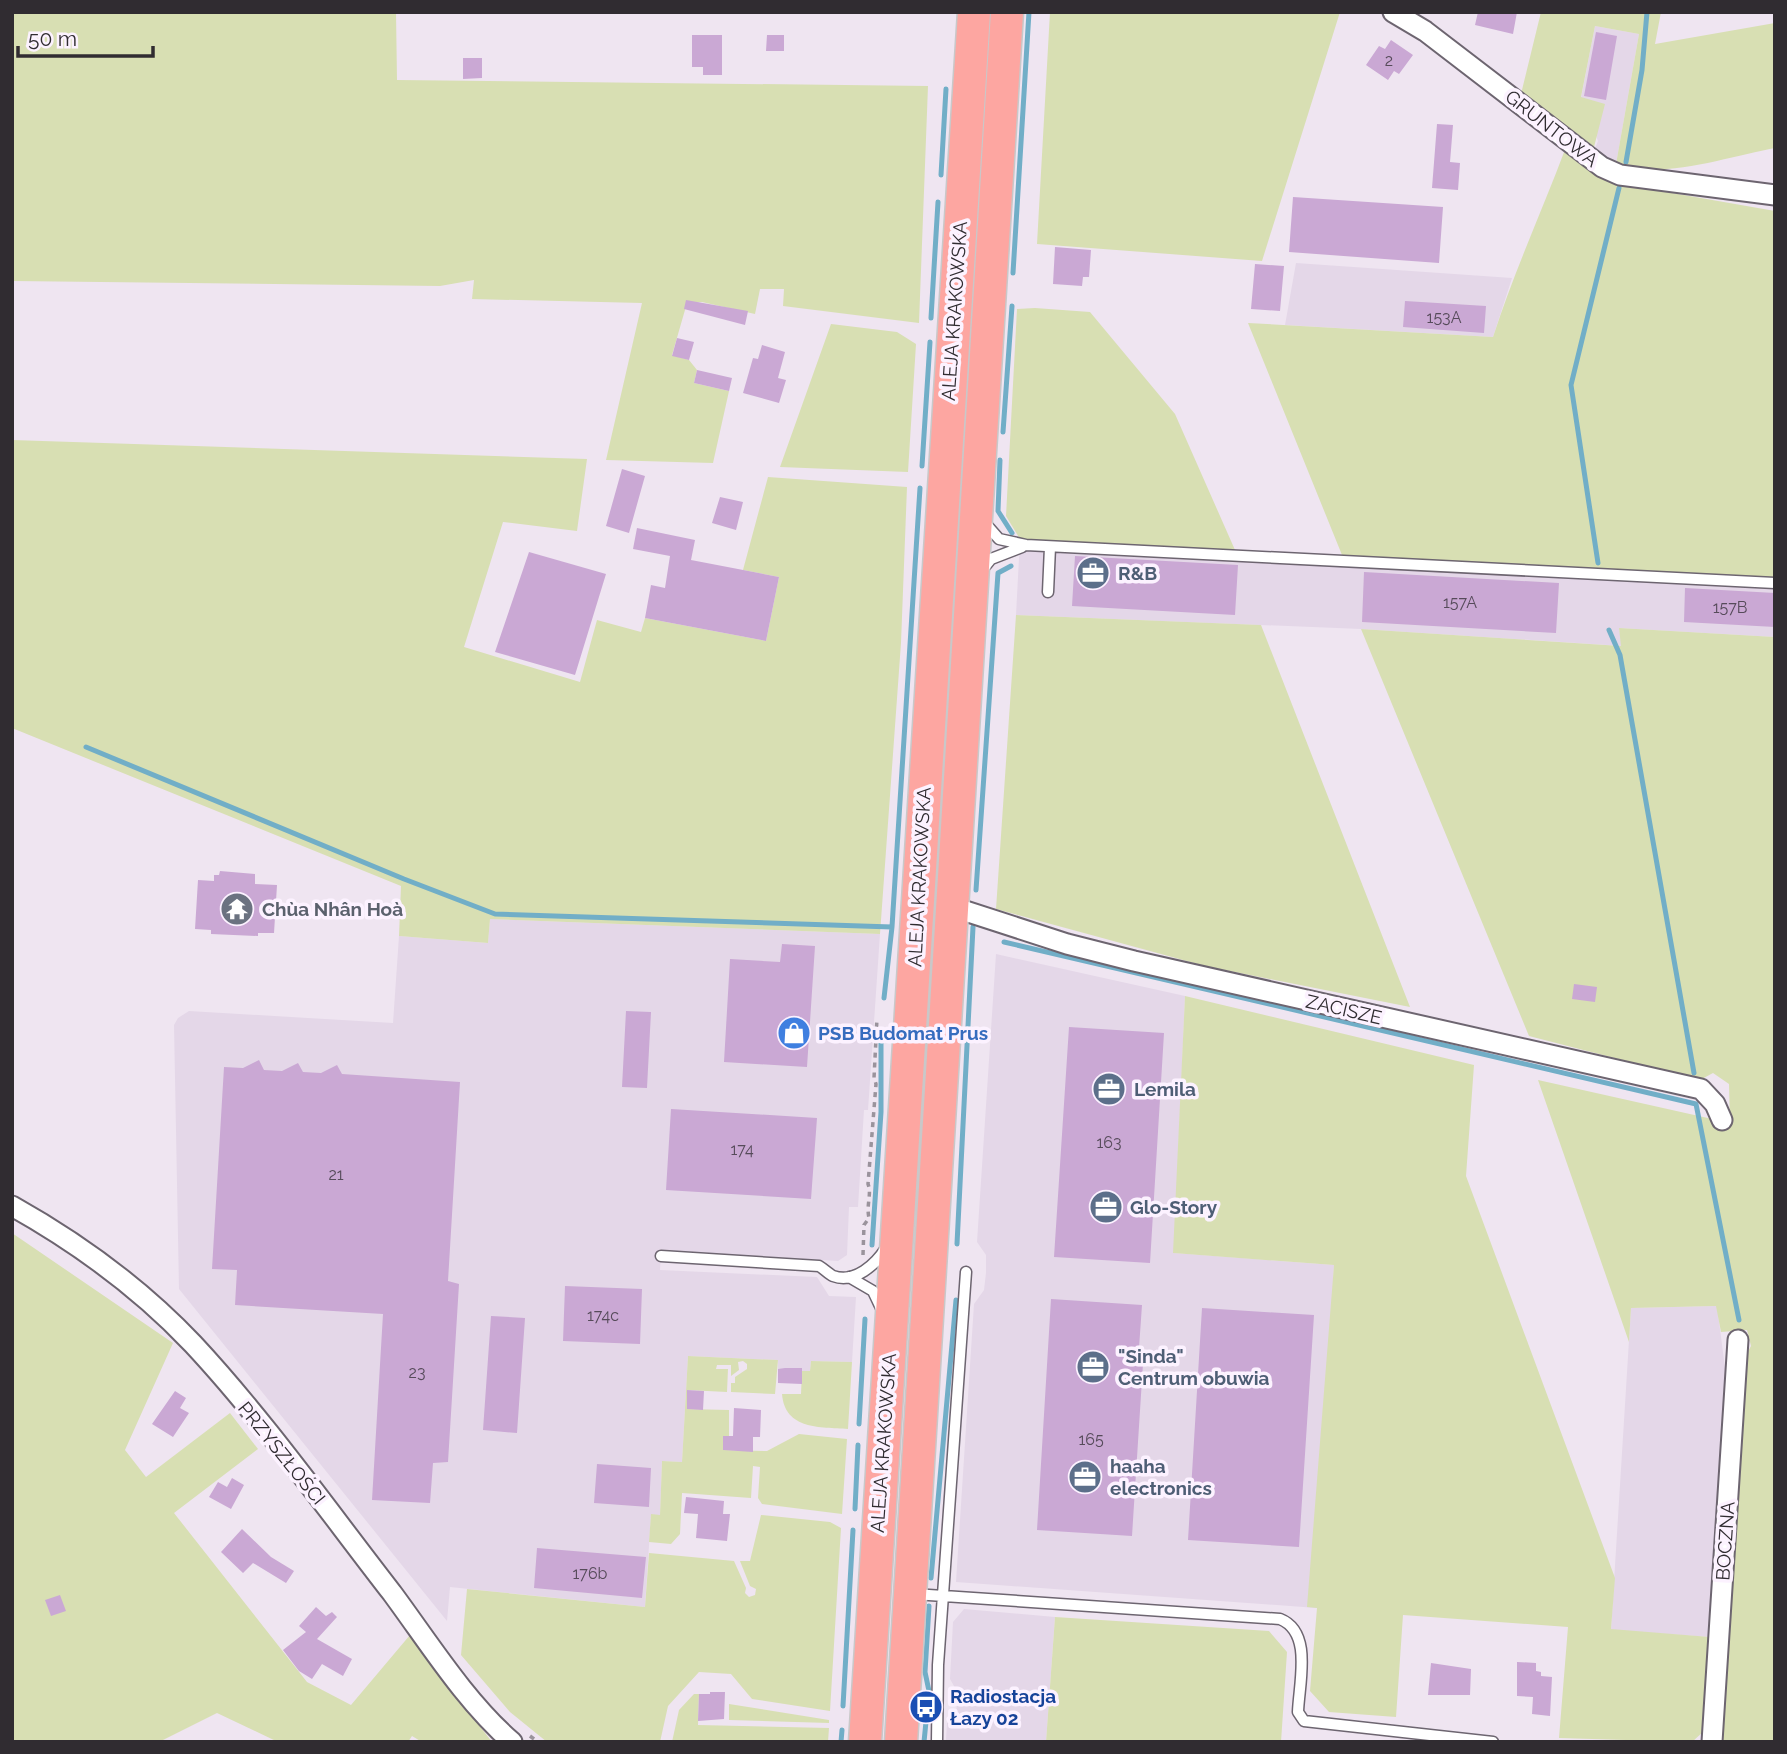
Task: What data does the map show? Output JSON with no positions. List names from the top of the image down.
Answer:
{
  "streets": {
    "main road": ["ALEJA KRAKOWSKA"],
    "street": [
      "GRUNTOWA",
      "ZACISZE",
      "PRZYSZŁOŚCI",
      "BOCZNA"
    ]
  },
  "crossings": [
    ["ALEJA KRAKOWSKA", "ZACISZE"]
  ],
  "places": {
    "office": [
      "R&B",
      "Lemila",
      "Glo-Story",
      "\"Sinda\" Centrum obuwia",
      "haaha electronics"
    ],
    "temple": ["Chùa Nhân Hoà"],
    "shop": ["PSB Budomat Prus"],
    "bus stop": ["Radiostacja Łazy 02"]
  },
  "house_numbers": [
    "2",
    "153A",
    "157A",
    "157B",
    "163",
    "174",
    "21",
    "174c",
    "23",
    "165",
    "176b"
  ],
  "scale_bar": "50 m"
}
